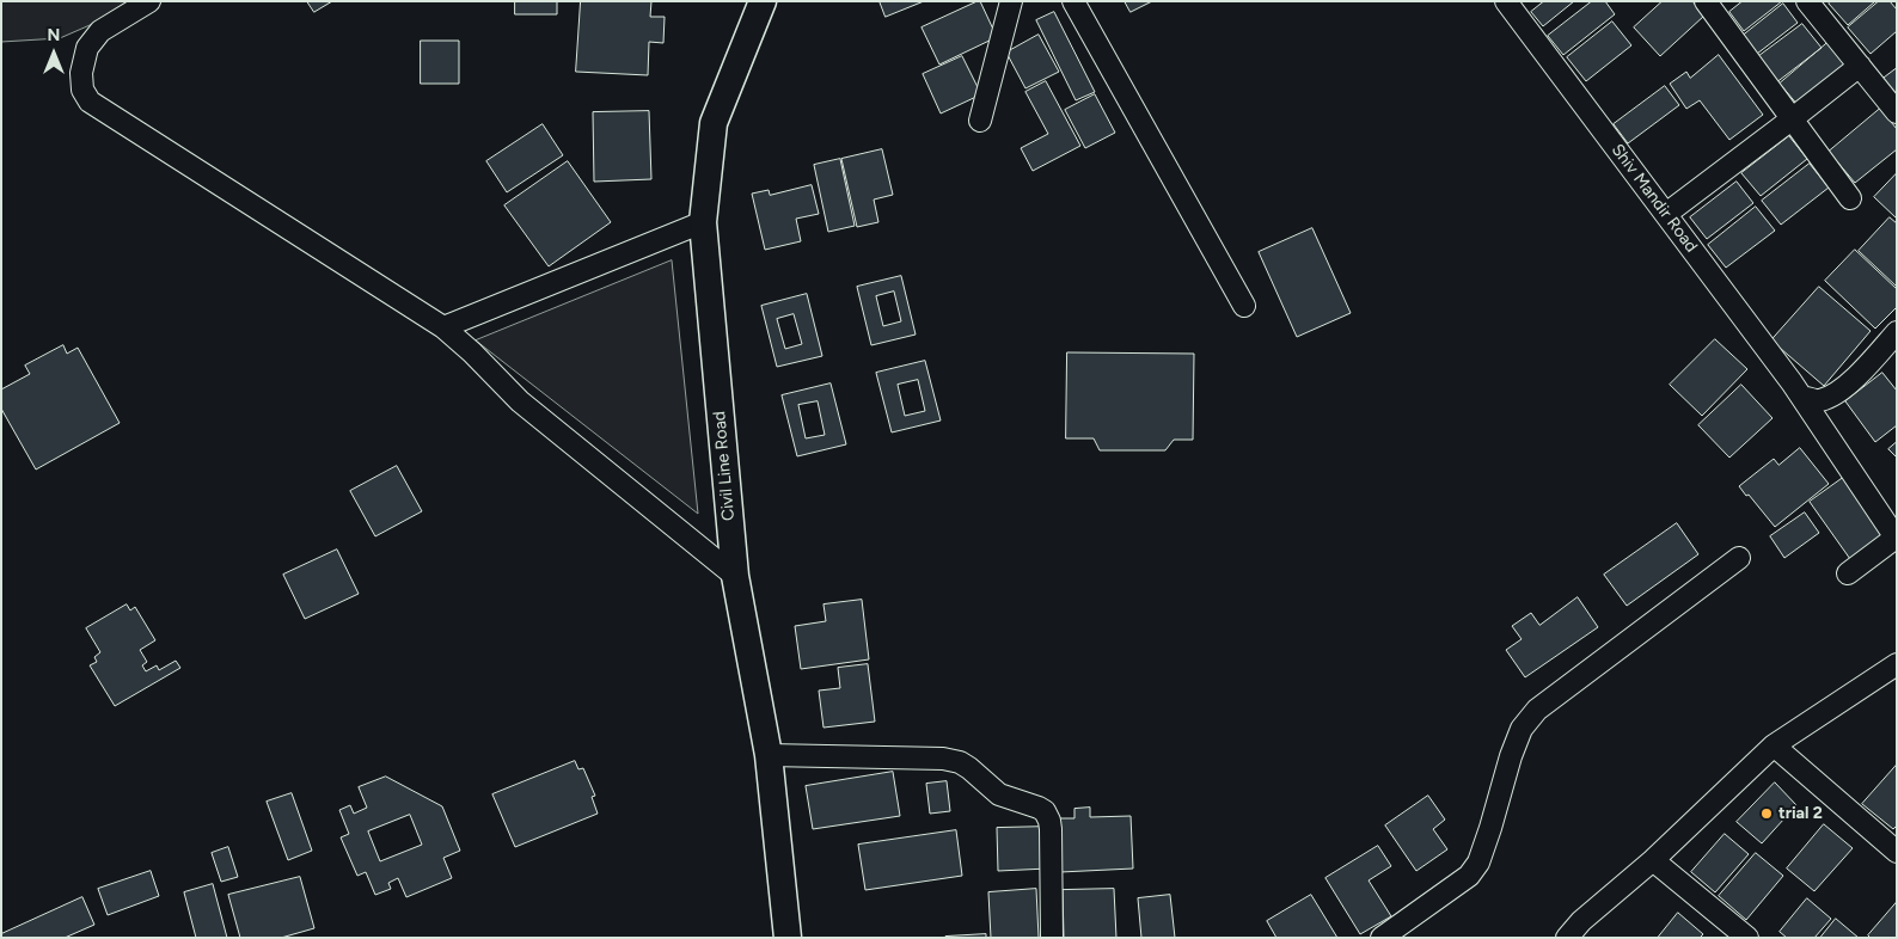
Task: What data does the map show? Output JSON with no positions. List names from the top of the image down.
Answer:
{
  "streets": {
    "street": ["Shiv Mandir Road", "Civil Line Road"]
  },
  "places": ["trial 2"],
  "north": "top"
}
